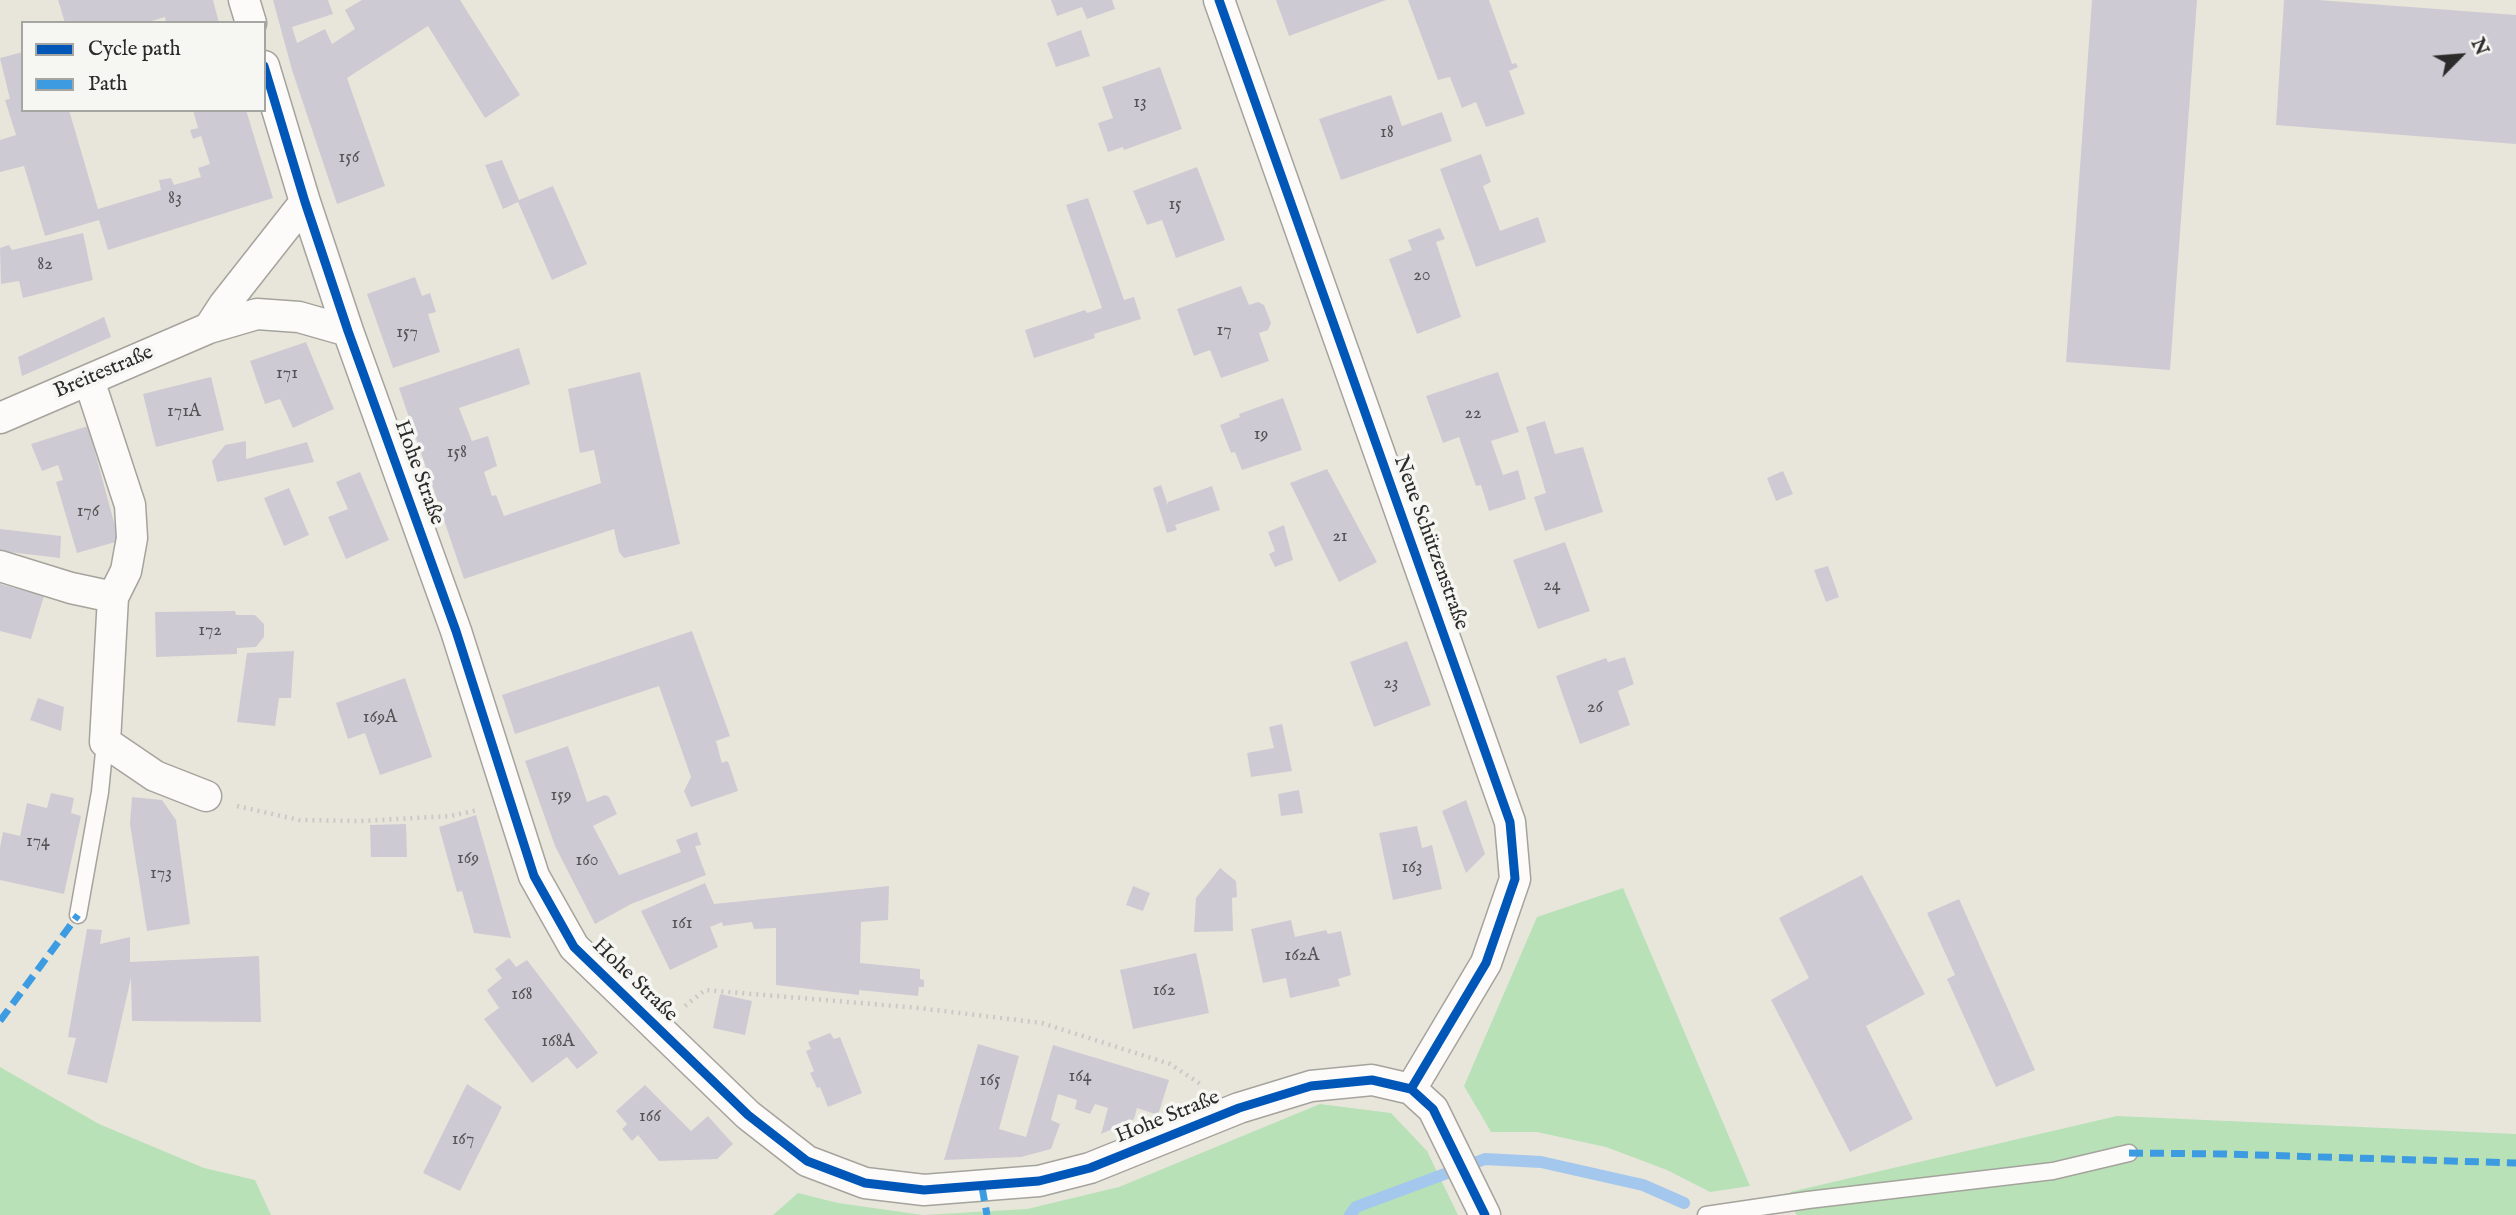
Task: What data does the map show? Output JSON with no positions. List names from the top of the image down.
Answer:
{
  "streets": {
    "street": ["Breitestraße", "Hohe Straße", "Neue Schützenstraße"]
  },
  "crossings": [
    ["Breitestraße", "Hohe Straße"],
    ["Hohe Straße", "Neue Schützenstraße"]
  ],
  "house_numbers": [
    "13",
    "18",
    "156",
    "83",
    "15",
    "82",
    "20",
    "17",
    "157",
    "171",
    "171A",
    "22",
    "19",
    "158",
    "176",
    "21",
    "24",
    "172",
    "23",
    "26",
    "169A",
    "159",
    "174",
    "169",
    "160",
    "163",
    "173",
    "161",
    "162A",
    "162",
    "168",
    "168A",
    "164",
    "165",
    "166",
    "167"
  ],
  "legend": ["Cycle path", "Path"],
  "north": "top right"
}
